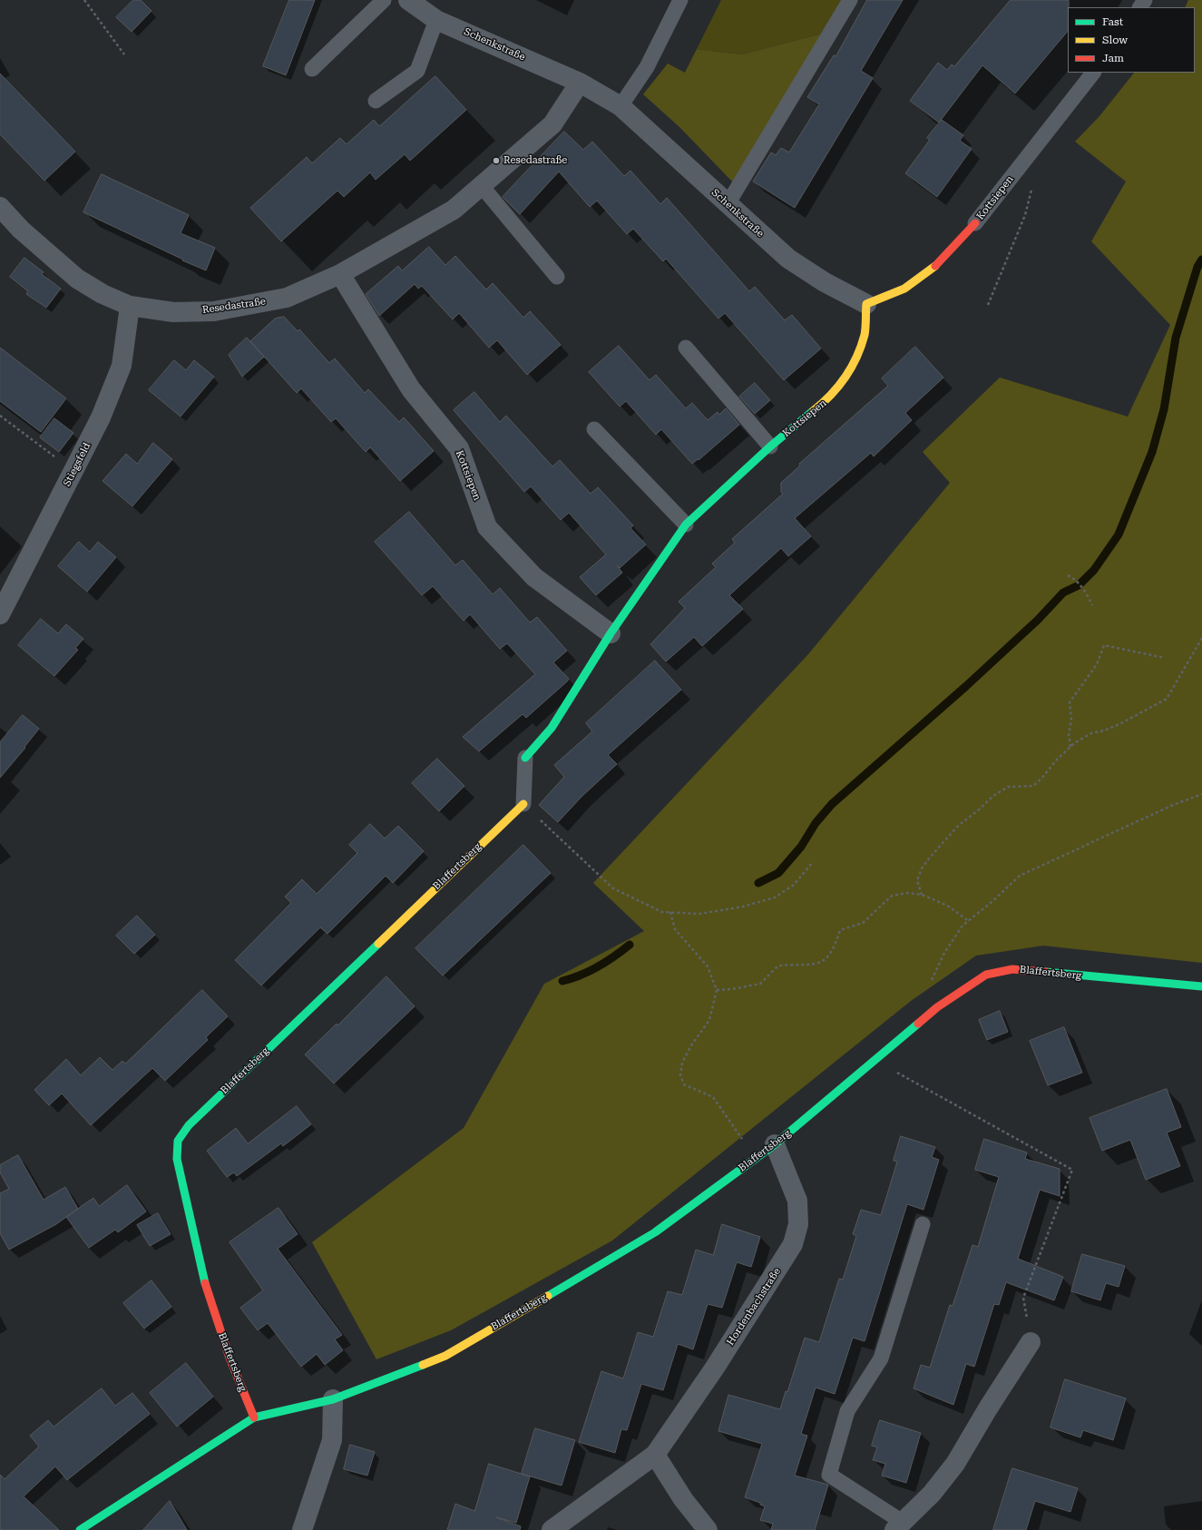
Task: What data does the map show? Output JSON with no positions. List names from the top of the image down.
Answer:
{
  "streets": {
    "street": [
      "Schenkstraße",
      "Kottsiepen",
      "Resedastraße",
      "Stiegsfeld",
      "Blaffertsberg",
      "Hordenbachstraße"
    ]
  },
  "crossings": [
    ["Schenkstraße", "Kottsiepen"],
    ["Schenkstraße", "Resedastraße"],
    ["Kottsiepen", "Resedastraße"],
    ["Resedastraße", "Stiegsfeld"],
    ["Blaffertsberg", "Hordenbachstraße"]
  ],
  "places": ["Resedastraße"],
  "legend": ["Fast", "Slow", "Jam"]
}
